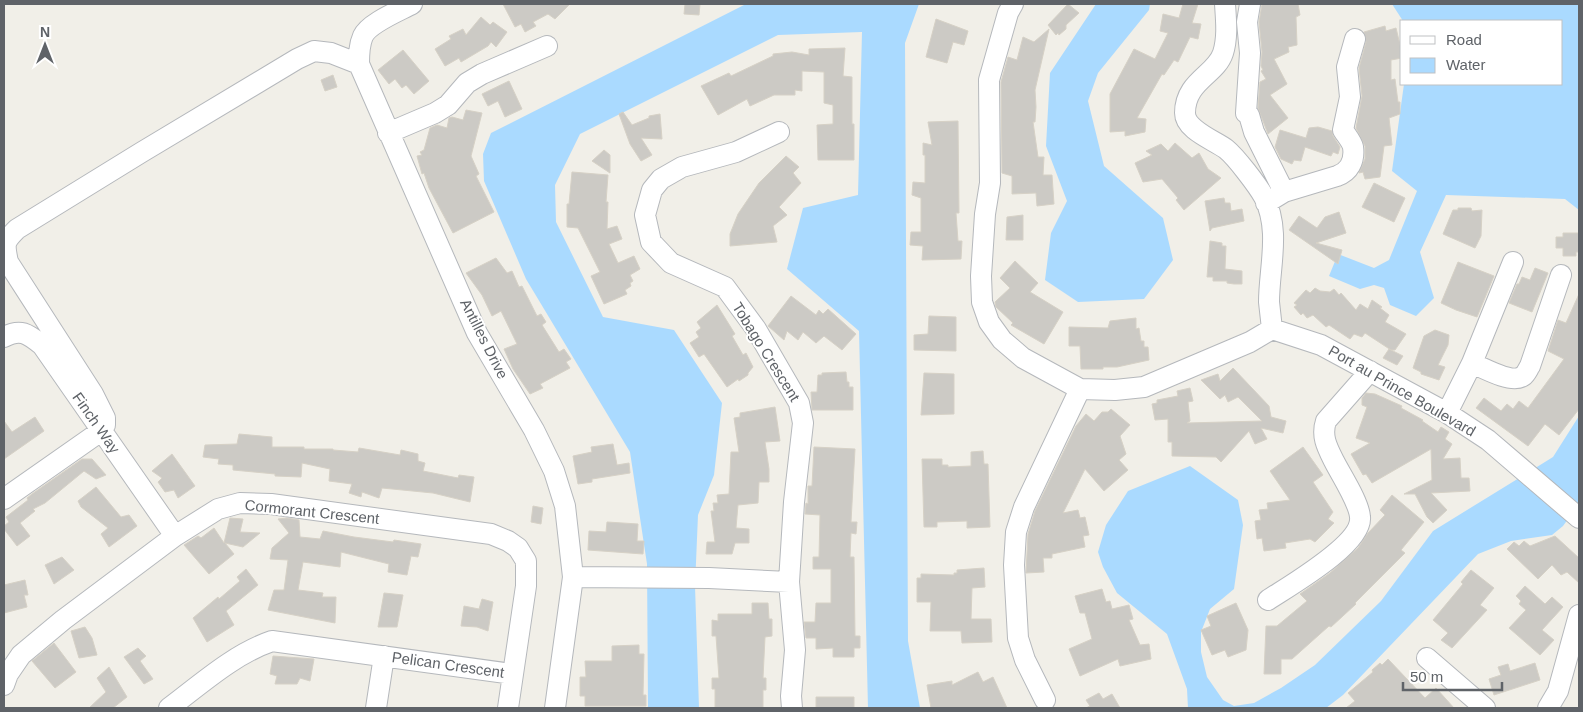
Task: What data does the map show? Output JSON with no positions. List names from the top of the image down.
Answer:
{
  "streets": {
    "street": [
      "Antilles Drive",
      "Tobago Crescent",
      "Port au Prince Boulevard",
      "Finch Way",
      "Cormorant Crescent",
      "Pelican Crescent"
    ]
  },
  "crossings": [
    ["Finch Way", "Cormorant Crescent"],
    ["Cormorant Crescent", "Pelican Crescent"]
  ],
  "legend": ["Road", "Water"],
  "scale_bar": "50 m",
  "north": "top"
}
